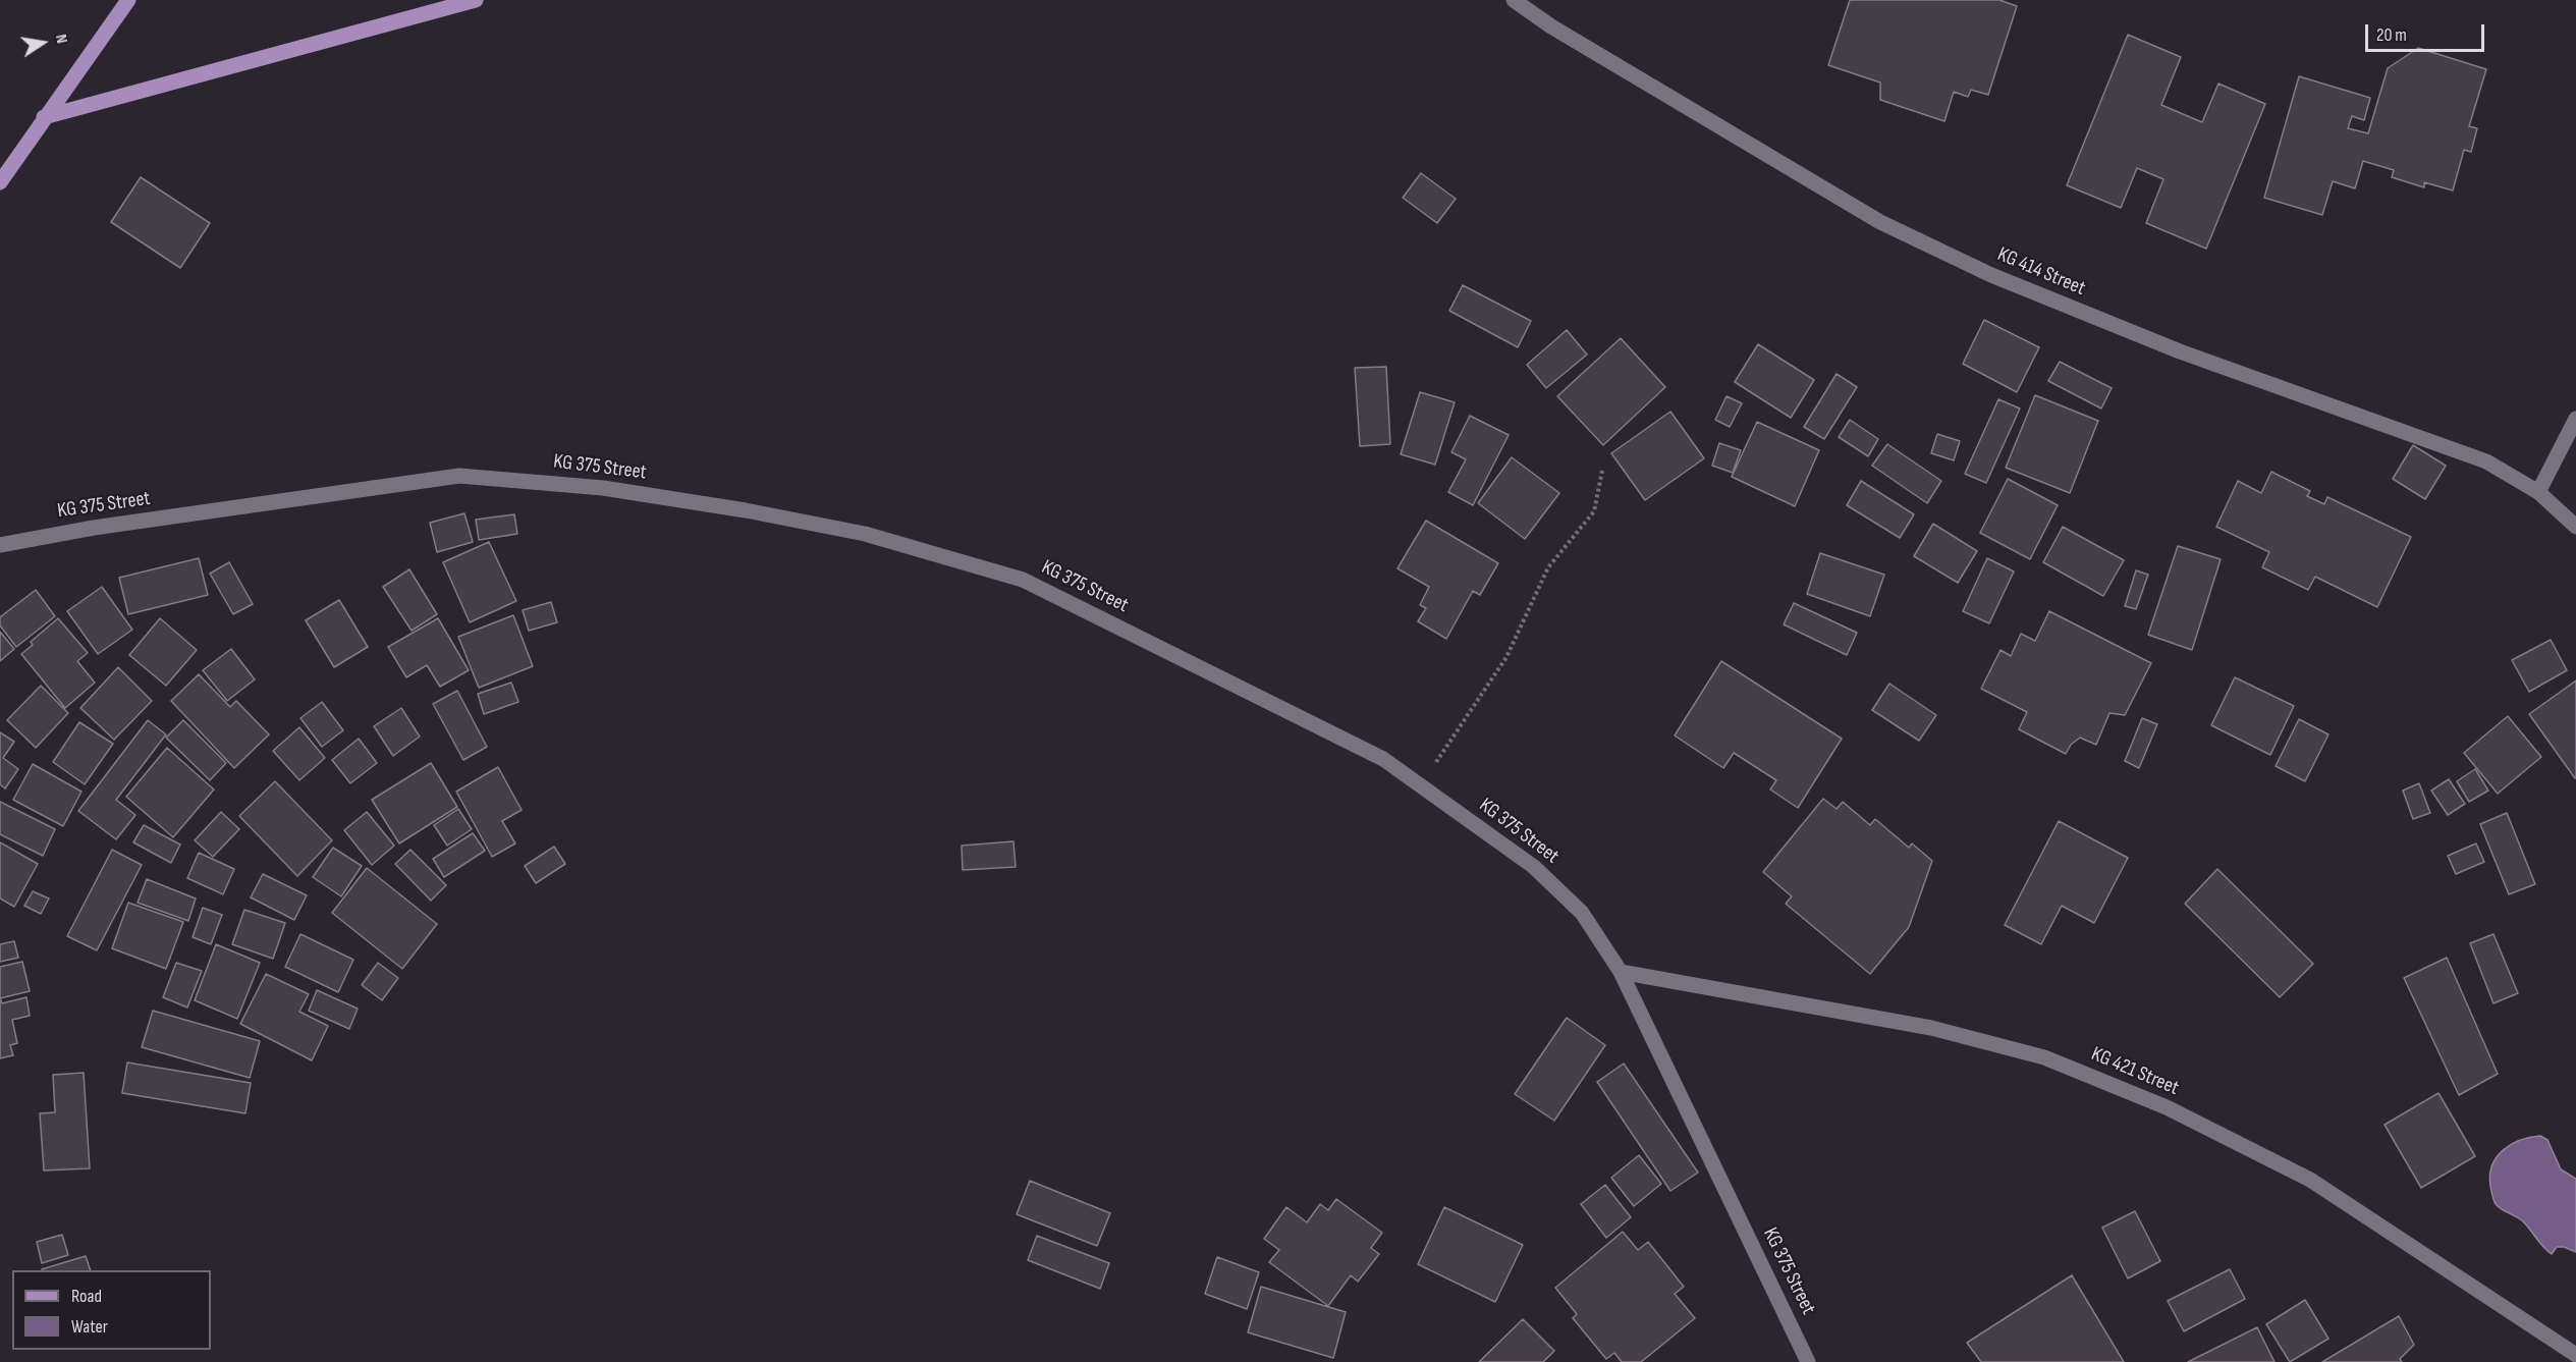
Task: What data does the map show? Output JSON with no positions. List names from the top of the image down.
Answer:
{
  "streets": {
    "street": ["KG 414 Street", "KG 375 Street", "KG 421 Street"]
  },
  "crossings": [
    ["KG 375 Street", "KG 421 Street"]
  ],
  "legend": ["Road", "Water"],
  "scale_bar": "20 m",
  "north": "right"
}
